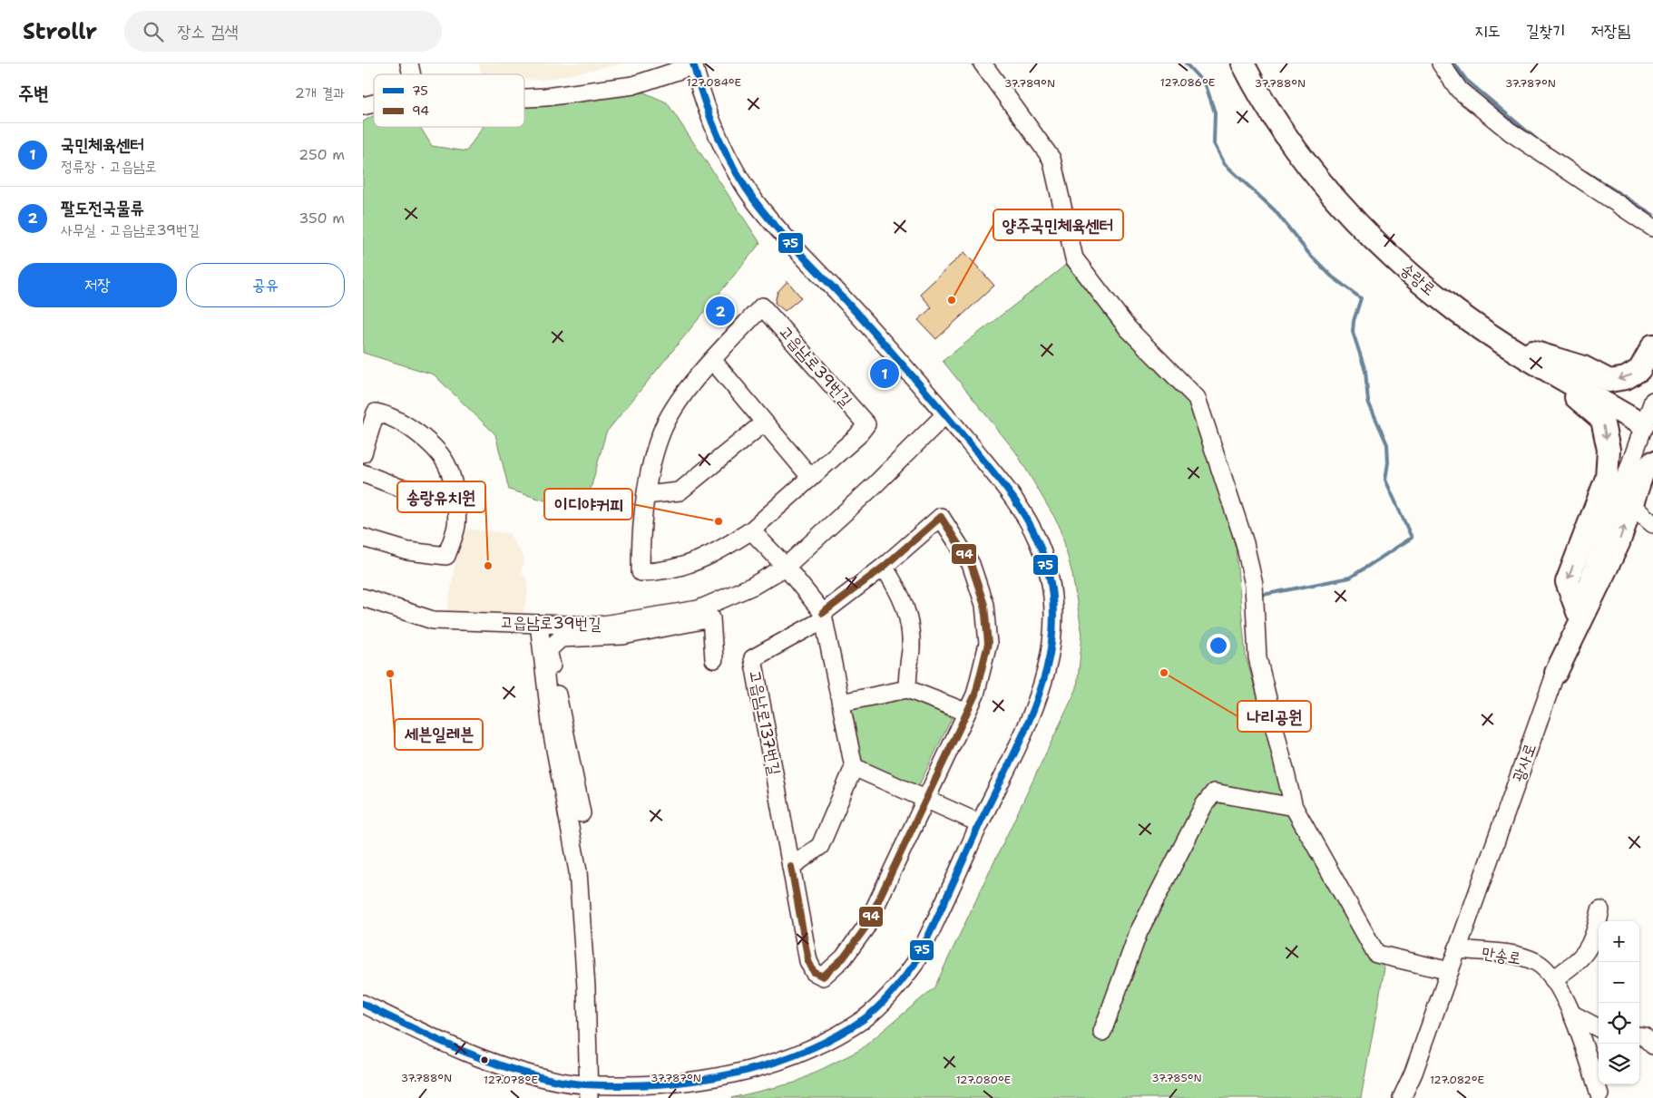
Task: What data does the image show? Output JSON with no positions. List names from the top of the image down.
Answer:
{
  "streets": {
    "main road": ["송랑로"],
    "street": [
      "고읍남로39번길",
      "고읍남로137번길",
      "광사로",
      "만송로"
    ]
  },
  "crossings": [
    ["송랑로", "광사로"],
    ["광사로", "만송로"]
  ],
  "places": [
    "양주국민체육센터",
    "이디야커피",
    "송랑유치원",
    "나리공원",
    "세븐일레븐"
  ],
  "lines": ["transit line 75", "transit line 94"],
  "legend": ["75", "94"],
  "page": {
    "header": "Strollr",
    "search": "장소 검색",
    "nav": ["지도", "길찾기", "저장됨"],
    "heading": ["주변", "2개 결과"],
    "list": [
      {
        "mark": "1",
        "name": "국민체육센터",
        "note": "정류장 · 고읍남로",
        "value": "250 m"
      },
      {
        "mark": "2",
        "name": "팔도전국물류",
        "note": "사무실 · 고읍남로39번길",
        "value": "350 m"
      }
    ],
    "buttons": ["저장", "공유"],
    "pins": ["2", "1"],
    "map_buttons": ["+", "−"]
  },
  "coordinates": [
    "127.084°E",
    "127.086°E",
    "37.789°N",
    "37.788°N",
    "37.787°N",
    "37.785°N",
    "127.078°E",
    "127.080°E",
    "127.082°E"
  ]
}
